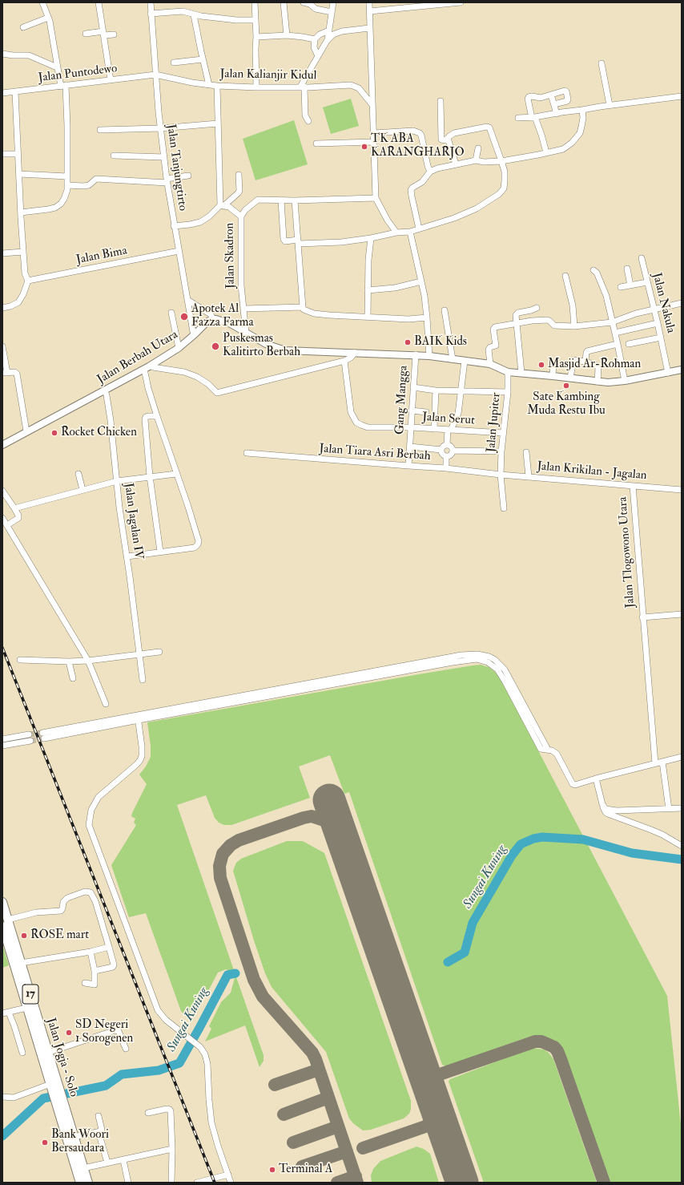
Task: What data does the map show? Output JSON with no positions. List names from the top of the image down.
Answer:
{
  "streets": {
    "highway": ["17", "Jalan Jogja - Solo"],
    "main road": ["Jalan Berbah Utara"],
    "street": [
      "Jalan Puntodewo",
      "Jalan Kalianjir Kidul",
      "Jalan Tanjungtirto",
      "Jalan Bima",
      "Jalan Skadron",
      "Jalan Nakula",
      "Gang Mangga",
      "Jalan Serut",
      "Jalan Jupiter",
      "Jalan Tiara Asri Berbah",
      "Jalan Krikilan - Jagalan",
      "Jalan Jagalan IV",
      "Jalan Tlogowono Utara"
    ]
  },
  "crossings": [
    ["Jalan Puntodewo", "Jalan Kalianjir Kidul"],
    ["Jalan Puntodewo", "Jalan Tanjungtirto"],
    ["Jalan Kalianjir Kidul", "Jalan Tanjungtirto"],
    ["Jalan Tanjungtirto", "Jalan Bima"],
    ["Jalan Tanjungtirto", "Jalan Berbah Utara"],
    ["Jalan Berbah Utara", "Jalan Jagalan IV"],
    ["Gang Mangga", "Jalan Serut"],
    ["Gang Mangga", "Jalan Tiara Asri Berbah"],
    ["Jalan Serut", "Jalan Jupiter"],
    ["Jalan Jupiter", "Jalan Tiara Asri Berbah"],
    ["Jalan Jupiter", "Jalan Krikilan - Jagalan"],
    ["Jalan Tiara Asri Berbah", "Jalan Krikilan - Jagalan"],
    ["Jalan Krikilan - Jagalan", "Jalan Tlogowono Utara"]
  ],
  "water": ["Sungai Kuning"],
  "places": [
    "TK ABA KARANGHARJO",
    "Apotek Al Fazza Farma",
    "BAIK Kids",
    "Puskesmas Kalitirto Berbah",
    "Masjid Ar-Rohman",
    "Sate Kambing Muda Restu Ibu",
    "Rocket Chicken",
    "ROSE mart",
    "SD Negeri 1 Sorogenen",
    "Bank Woori Bersaudara",
    "Terminal A"
  ]
}
